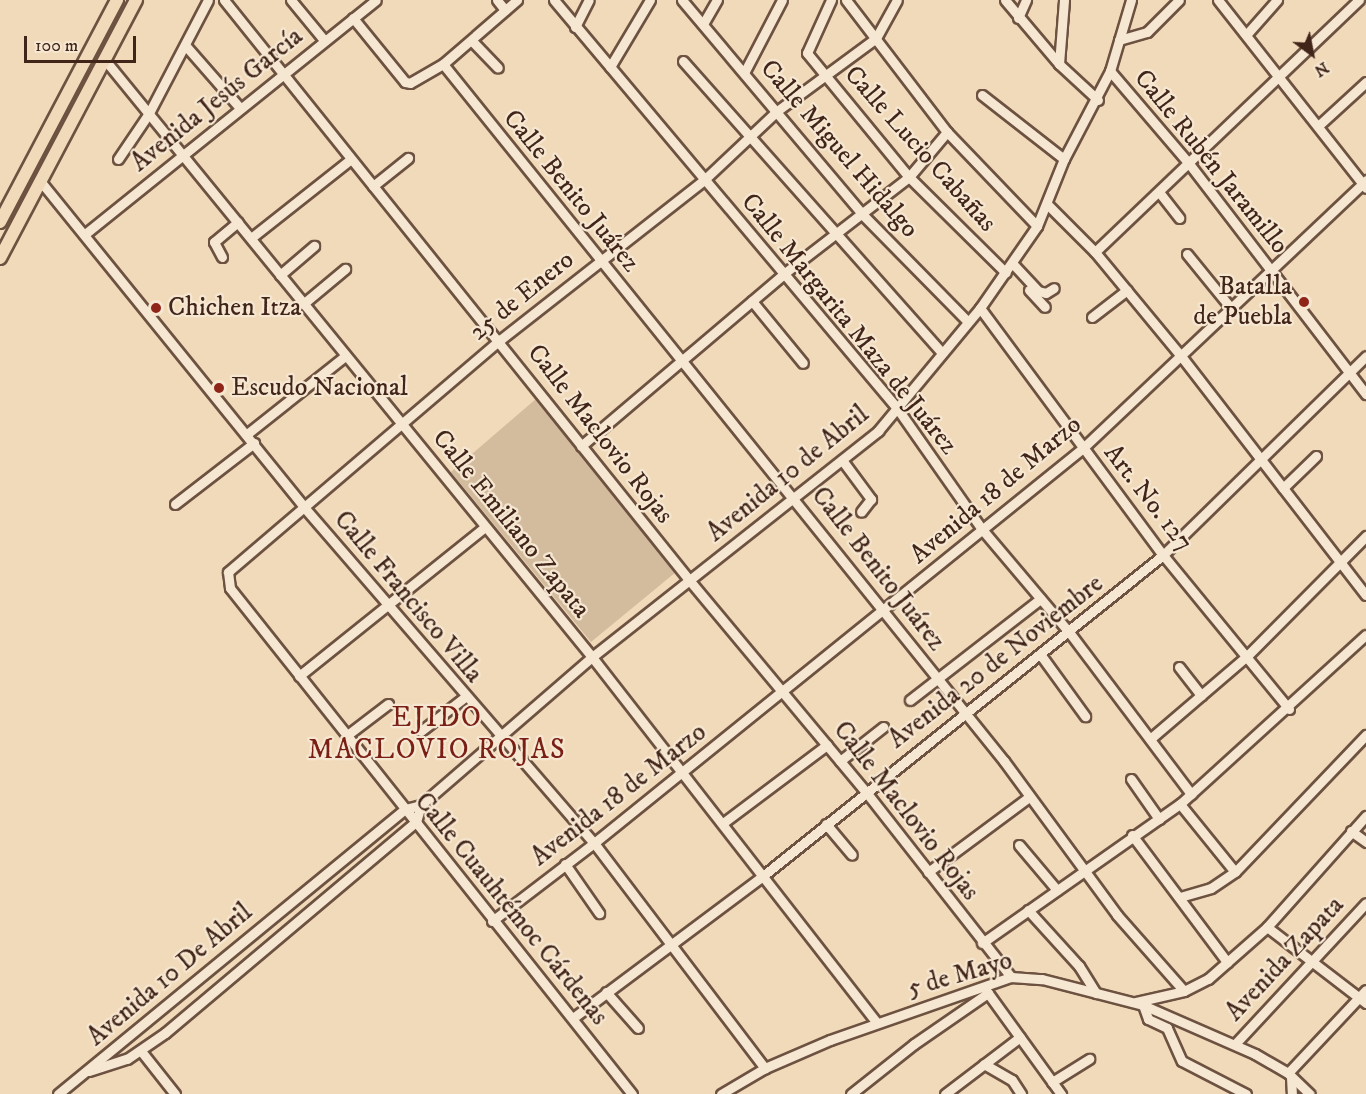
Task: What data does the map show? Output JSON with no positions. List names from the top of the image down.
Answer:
{
  "streets": {
    "street": [
      "Avenida Jesús García",
      "Calle Miguel Hidalgo",
      "Calle Lucio Cabañas",
      "Calle Rubén Jaramillo",
      "Calle Benito Juárez",
      "25 de Enero",
      "Calle Margarita Maza de Juárez",
      "Calle Maclovio Rojas",
      "Avenida 10 de Abril",
      "Avenida 18 de Marzo",
      "Art. No. 127",
      "Calle Emiliano Zapata",
      "Calle Francisco Villa",
      "Avenida 20 de Noviembre",
      "Calle Cuauhtémoc Cárdenas",
      "Avenida Zapata",
      "Avenida 10 De Abril",
      "5 de Mayo"
    ]
  },
  "crossings": [
    ["Avenida Jesús García", "Calle Maclovio Rojas"],
    ["Avenida Jesús García", "Calle Emiliano Zapata"],
    ["Avenida Jesús García", "Calle Francisco Villa"],
    ["Calle Miguel Hidalgo", "25 de Enero"],
    ["Calle Miguel Hidalgo", "Avenida 10 de Abril"],
    ["Calle Lucio Cabañas", "25 de Enero"],
    ["Calle Lucio Cabañas", "Avenida 10 de Abril"],
    ["Calle Rubén Jaramillo", "Avenida 10 de Abril"],
    ["Calle Rubén Jaramillo", "Avenida 18 de Marzo"],
    ["Calle Rubén Jaramillo", "Avenida 20 de Noviembre"],
    ["Calle Benito Juárez", "25 de Enero"],
    ["Calle Benito Juárez", "Avenida 10 de Abril"],
    ["Calle Benito Juárez", "Avenida 18 de Marzo"],
    ["Calle Benito Juárez", "Avenida 20 de Noviembre"],
    ["25 de Enero", "Calle Margarita Maza de Juárez"],
    ["25 de Enero", "Calle Maclovio Rojas"],
    ["25 de Enero", "Calle Emiliano Zapata"],
    ["25 de Enero", "Calle Francisco Villa"],
    ["25 de Enero", "Calle Cuauhtémoc Cárdenas"],
    ["Calle Margarita Maza de Juárez", "Avenida 10 de Abril"],
    ["Calle Margarita Maza de Juárez", "Avenida 18 de Marzo"],
    ["Calle Margarita Maza de Juárez", "Avenida 20 de Noviembre"],
    ["Calle Maclovio Rojas", "Avenida 10 de Abril"],
    ["Calle Maclovio Rojas", "Avenida 18 de Marzo"],
    ["Calle Maclovio Rojas", "Avenida 20 de Noviembre"],
    ["Calle Maclovio Rojas", "5 de Mayo"],
    ["Avenida 10 de Abril", "Art. No. 127"],
    ["Avenida 10 de Abril", "Calle Emiliano Zapata"],
    ["Avenida 10 de Abril", "Calle Francisco Villa"],
    ["Avenida 18 de Marzo", "Art. No. 127"],
    ["Avenida 18 de Marzo", "Calle Emiliano Zapata"],
    ["Avenida 18 de Marzo", "Calle Francisco Villa"],
    ["Avenida 18 de Marzo", "Calle Cuauhtémoc Cárdenas"],
    ["Art. No. 127", "Avenida 20 de Noviembre"],
    ["Calle Emiliano Zapata", "Avenida 20 de Noviembre"],
    ["Calle Emiliano Zapata", "5 de Mayo"],
    ["Calle Francisco Villa", "Avenida 20 de Noviembre"],
    ["Calle Francisco Villa", "5 de Mayo"],
    ["Avenida 20 de Noviembre", "Calle Cuauhtémoc Cárdenas"],
    ["Calle Cuauhtémoc Cárdenas", "Avenida 10 De Abril"],
    ["Avenida Zapata", "5 de Mayo"]
  ],
  "districts": ["EJIDO MACLOVIO ROJAS"],
  "places": ["Batalla de Puebla", "Chichen Itza", "Escudo Nacional"],
  "scale_bar": "100 m",
  "north": "bottom right"
}
